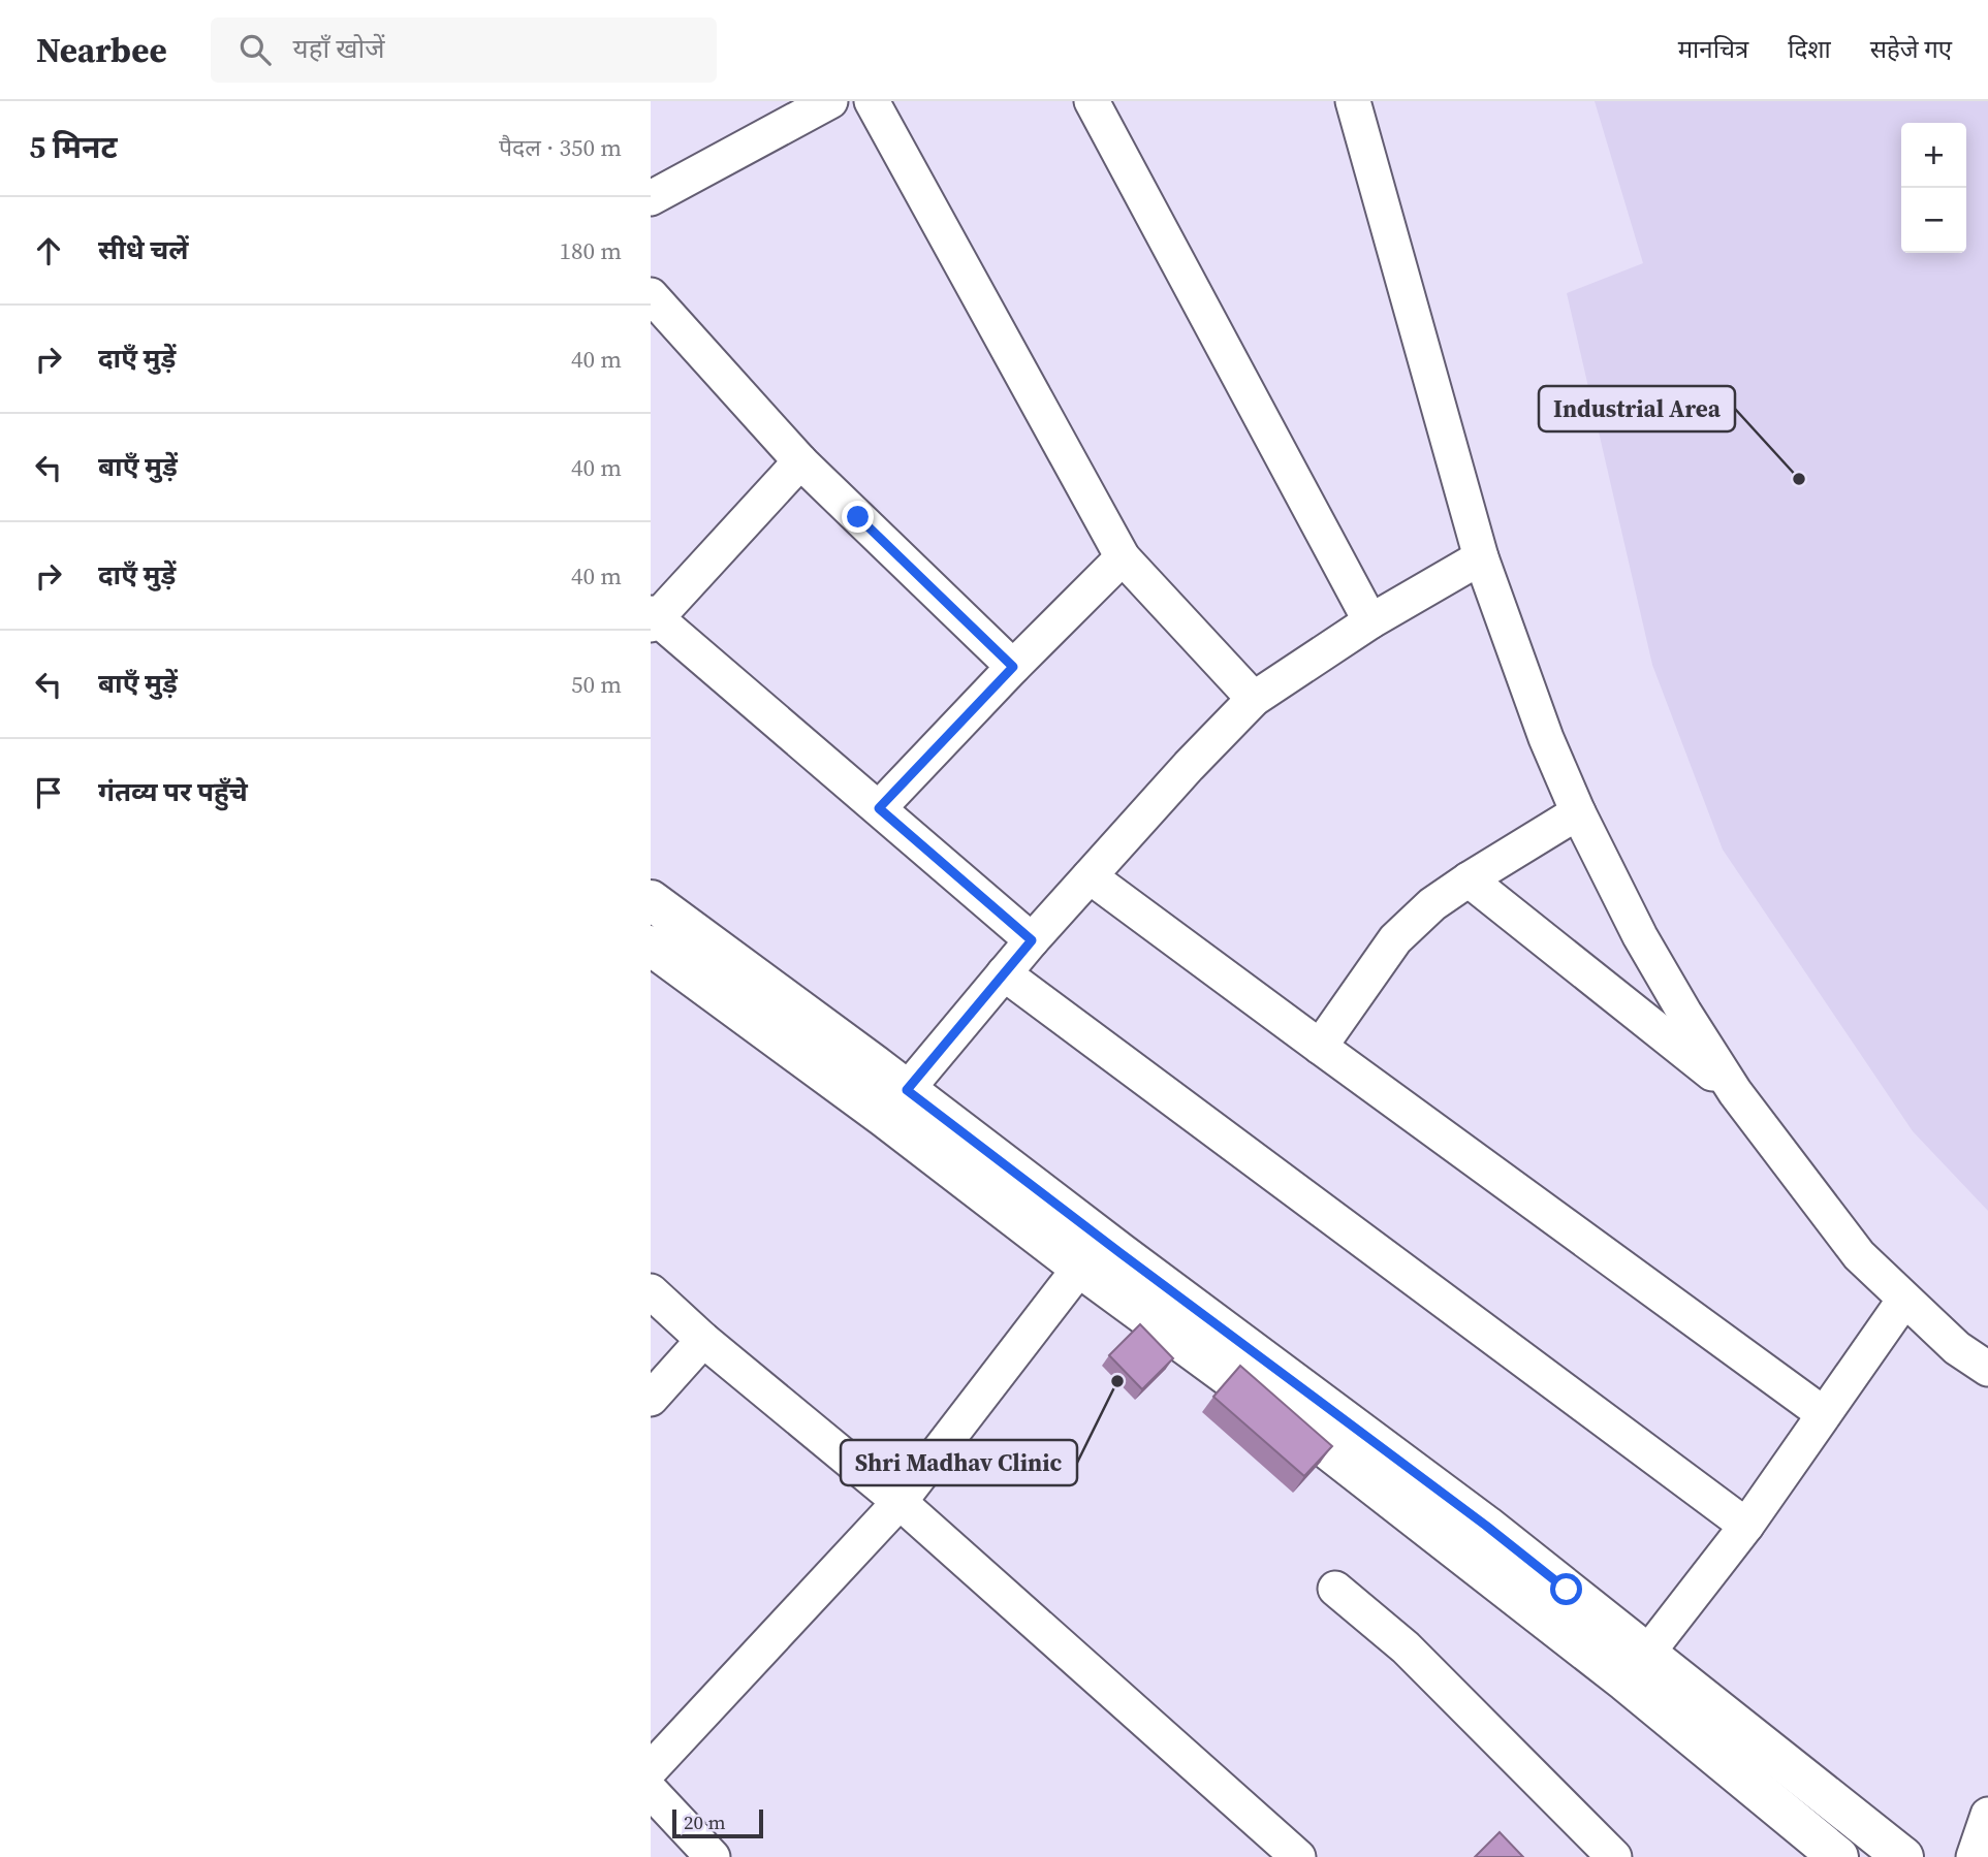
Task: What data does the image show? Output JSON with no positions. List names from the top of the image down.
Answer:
{
  "places": ["Industrial Area", "Shri Madhav Clinic"],
  "scale_bar": "20 m",
  "page": {
    "header": "Nearbee",
    "search": "यहाँ खोजें",
    "nav": ["मानचित्र", "दिशा", "सहेजे गए"],
    "heading": ["5 मिनट", "पैदल · 350 m"],
    "map_buttons": ["+", "−"],
    "list": [
      ["सीधे चलें", "180 m"],
      ["दाएँ मुड़ें", "40 m"],
      ["बाएँ मुड़ें", "40 m"],
      ["दाएँ मुड़ें", "40 m"],
      ["बाएँ मुड़ें", "50 m"],
      "गंतव्य पर पहुँचे"
    ],
    "scale": "20 m"
  }
}
